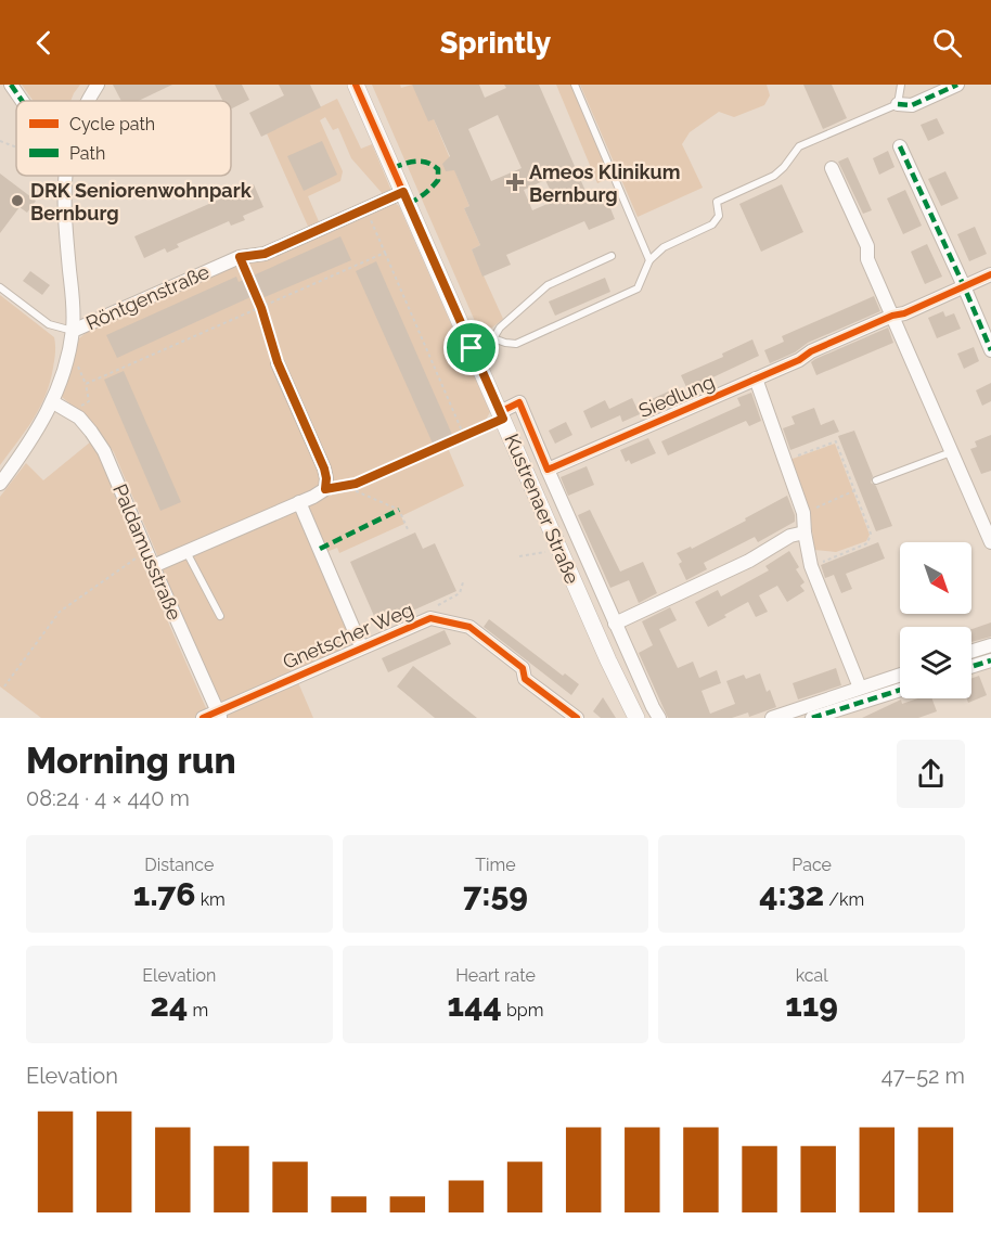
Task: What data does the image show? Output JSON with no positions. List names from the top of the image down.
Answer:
{
  "streets": {
    "street": [
      "Röntgenstraße",
      "Siedlung",
      "Kustrenaer Straße",
      "Paldamusstraße",
      "Gnetscher Weg"
    ]
  },
  "crossings": [
    ["Röntgenstraße", "Kustrenaer Straße"],
    ["Paldamusstraße", "Gnetscher Weg"]
  ],
  "places": {
    "health": ["Ameos Klinikum Bernburg"],
    "other": ["DRK Seniorenwohnpark Bernburg"]
  },
  "legend": ["Cycle path", "Path"],
  "north": "bottom right",
  "page": {
    "header": "Sprintly",
    "heading": ["Morning run", "08:24 · 4 × 440 m"],
    "stats": [
      ["Distance", "1.76 km"],
      ["Time", "7:59"],
      ["Pace", "4:32 /km"],
      ["Elevation", "24 m"],
      ["Heart rate", "144 bpm"],
      ["kcal", "119"]
    ],
    "chart": ["Elevation", "47–52 m"]
  }
}
